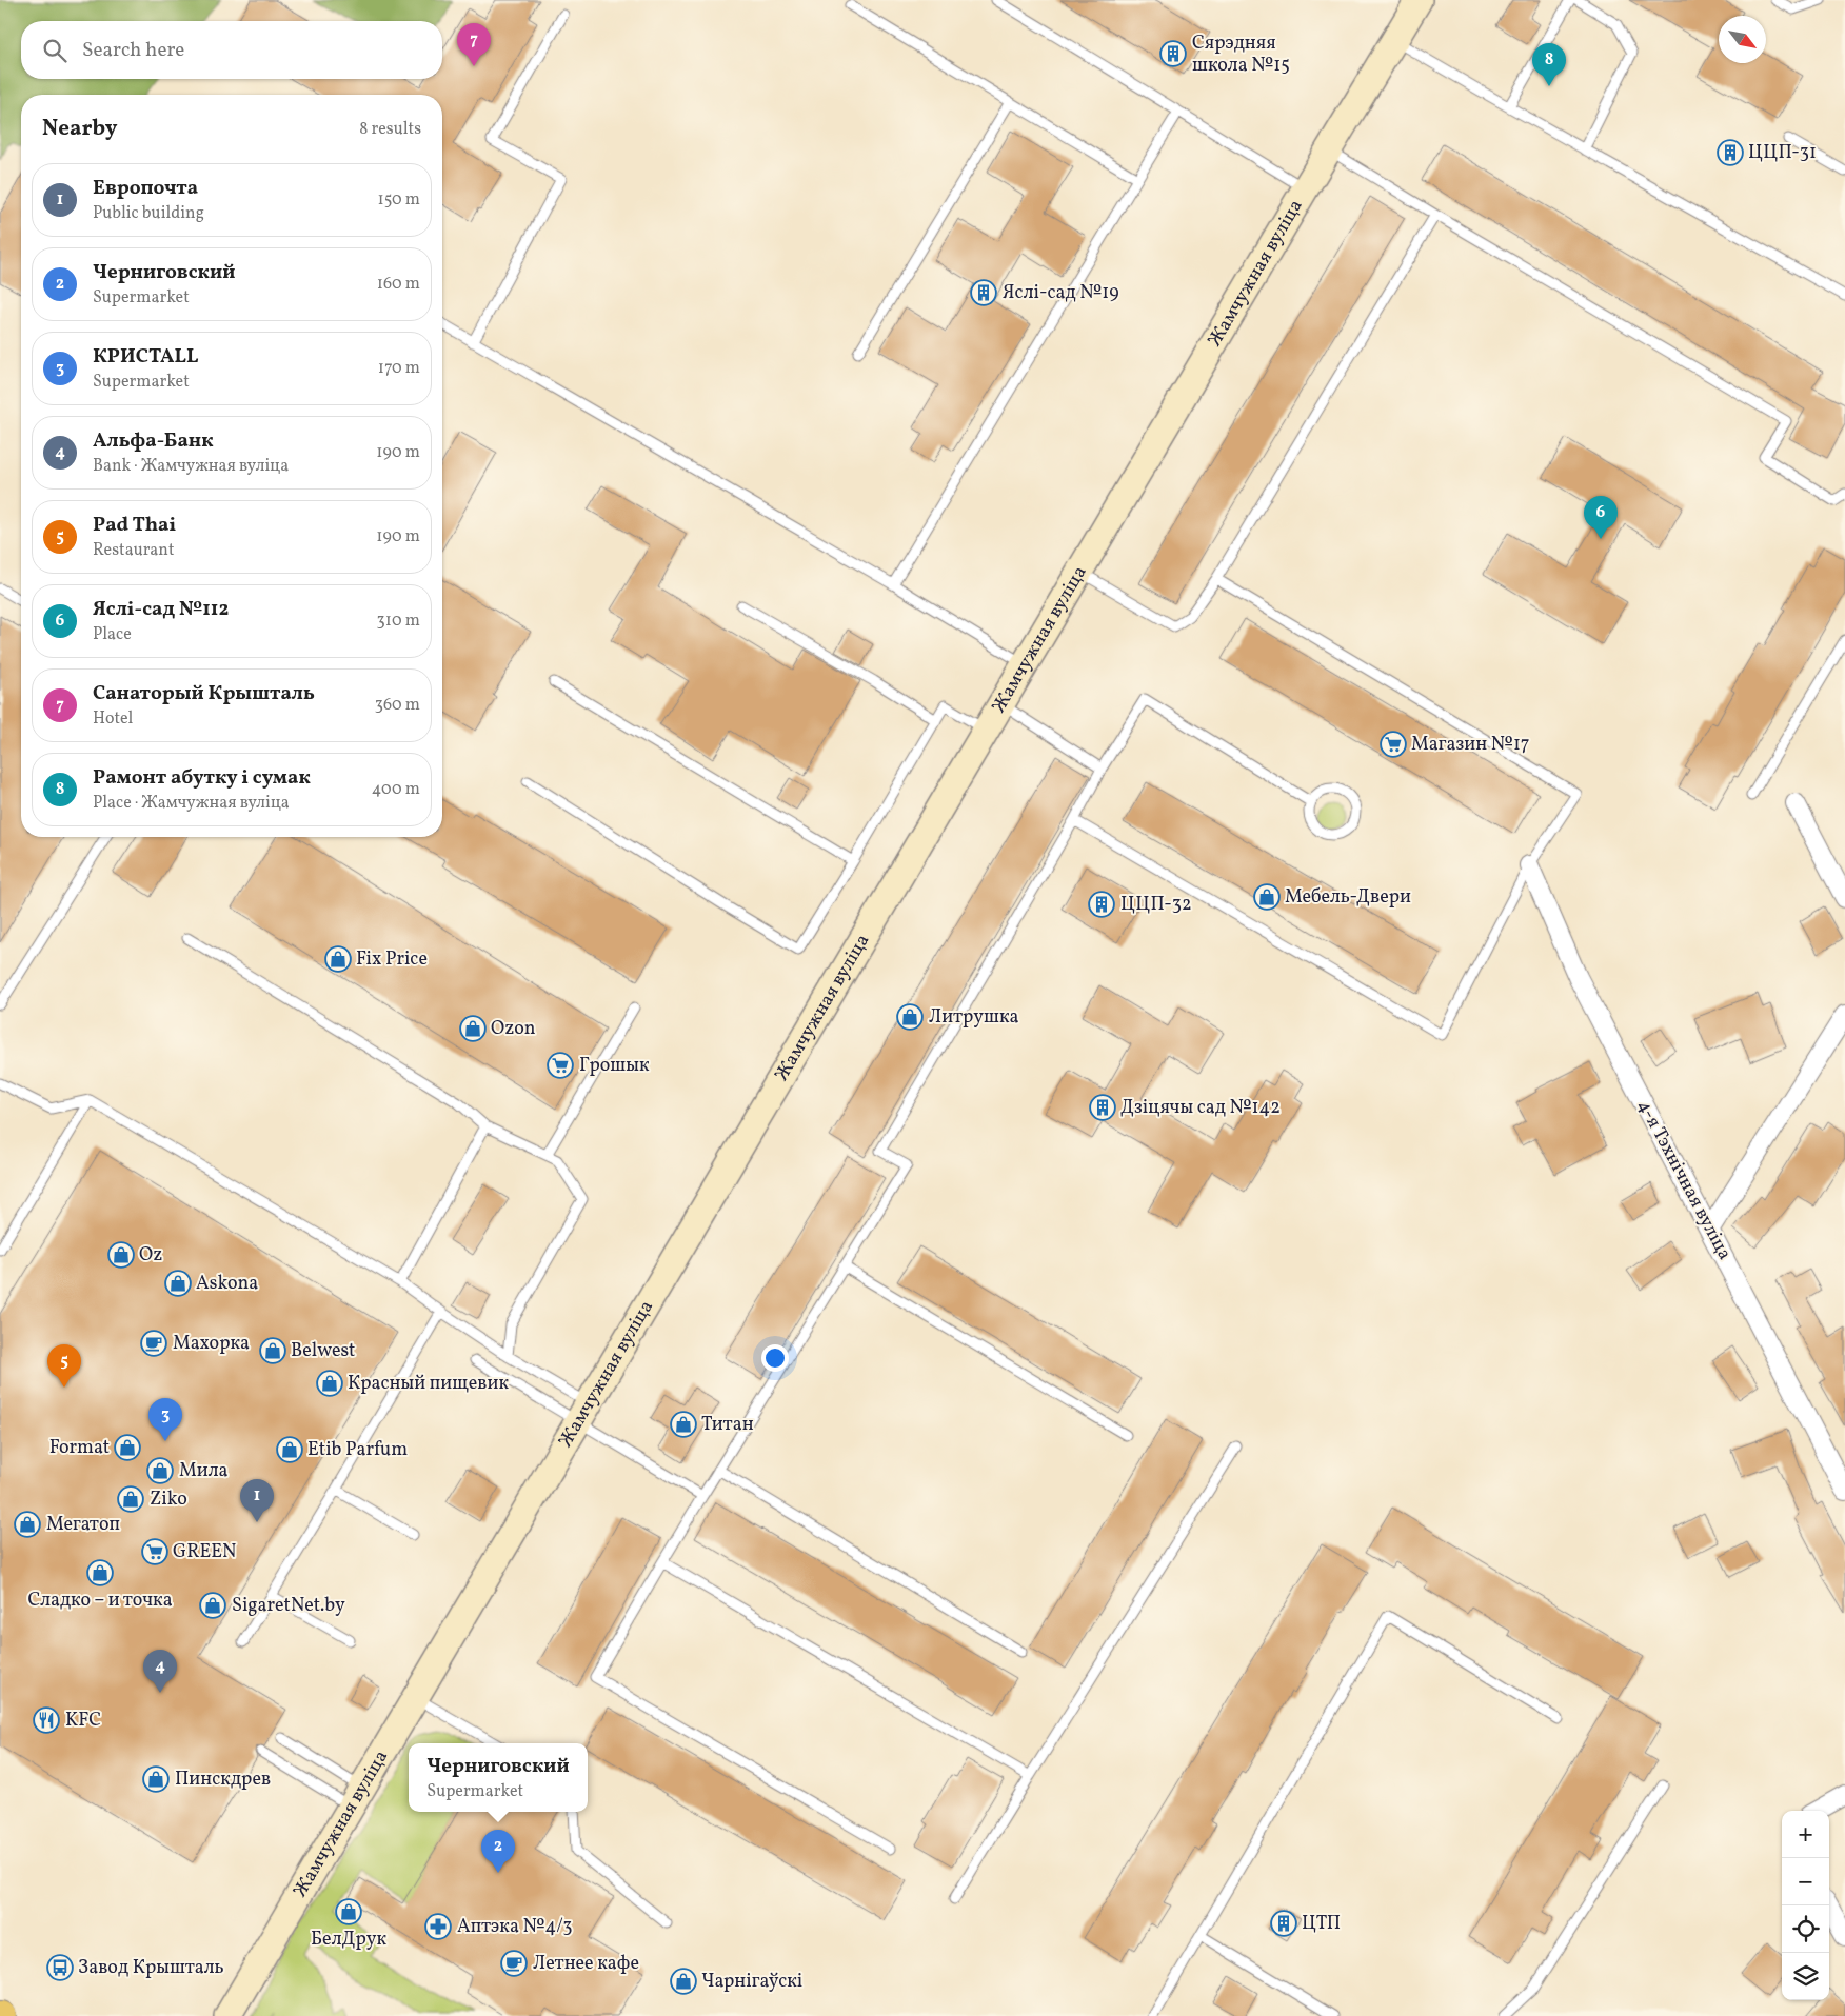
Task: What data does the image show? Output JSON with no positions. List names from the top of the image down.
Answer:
{
  "streets": {
    "main road": ["Жамчужная вуліца"],
    "street": ["4-я Тэхнічная вуліца"]
  },
  "places": {
    "building": [
      "Сярэдняя школа №15",
      "ЦЦП-31",
      "Яслі-сад №19",
      "ЦЦП-32",
      "Дзіцячы сад №142",
      "ЦТП"
    ],
    "supermarket": ["Магазин №17", "Грошык", "GREEN"],
    "shop": [
      "Мебель-Двери",
      "Fix Price",
      "Литрушка",
      "Ozon",
      "Oz",
      "Askona",
      "Belwest",
      "Красный пищевик",
      "Титан",
      "Format",
      "Etib Parfum",
      "Мила",
      "Ziko",
      "Мегатоп",
      "Сладко – и точка",
      "SigaretNet.by",
      "Пинскдрев",
      "БелДрук",
      "Чарнігаўскі"
    ],
    "cafe": ["Махорка", "Летнее кафе"],
    "restaurant": ["KFC"],
    "pharmacy": ["Аптэка №4/3"],
    "bus stop": ["Завод Крышталь"]
  },
  "north": "bottom right",
  "page": {
    "search": "Search here",
    "pins": [
      "7",
      "8",
      "6",
      "5",
      "3",
      "1",
      "4",
      "2"
    ],
    "heading": ["Nearby", "8 results"],
    "list": [
      {
        "mark": "1",
        "name": "Европочта",
        "note": "Public building",
        "value": "150 m"
      },
      {
        "mark": "2",
        "name": "Черниговский",
        "note": "Supermarket",
        "value": "160 m"
      },
      {
        "mark": "3",
        "name": "КРИСТАLL",
        "note": "Supermarket",
        "value": "170 m"
      },
      {
        "mark": "4",
        "name": "Альфа-Банк",
        "note": "Bank · Жамчужная вуліца",
        "value": "190 m"
      },
      {
        "mark": "5",
        "name": "Pad Thai",
        "note": "Restaurant",
        "value": "190 m"
      },
      {
        "mark": "6",
        "name": "Яслі-сад №112",
        "note": "Place",
        "value": "310 m"
      },
      {
        "mark": "7",
        "name": "Санаторый Крышталь",
        "note": "Hotel",
        "value": "360 m"
      },
      {
        "mark": "8",
        "name": "Рамонт абутку і сумак",
        "note": "Place · Жамчужная вуліца",
        "value": "400 m"
      }
    ],
    "popup": ["Черниговский", "Supermarket"],
    "map_buttons": ["+", "−"]
  }
}
